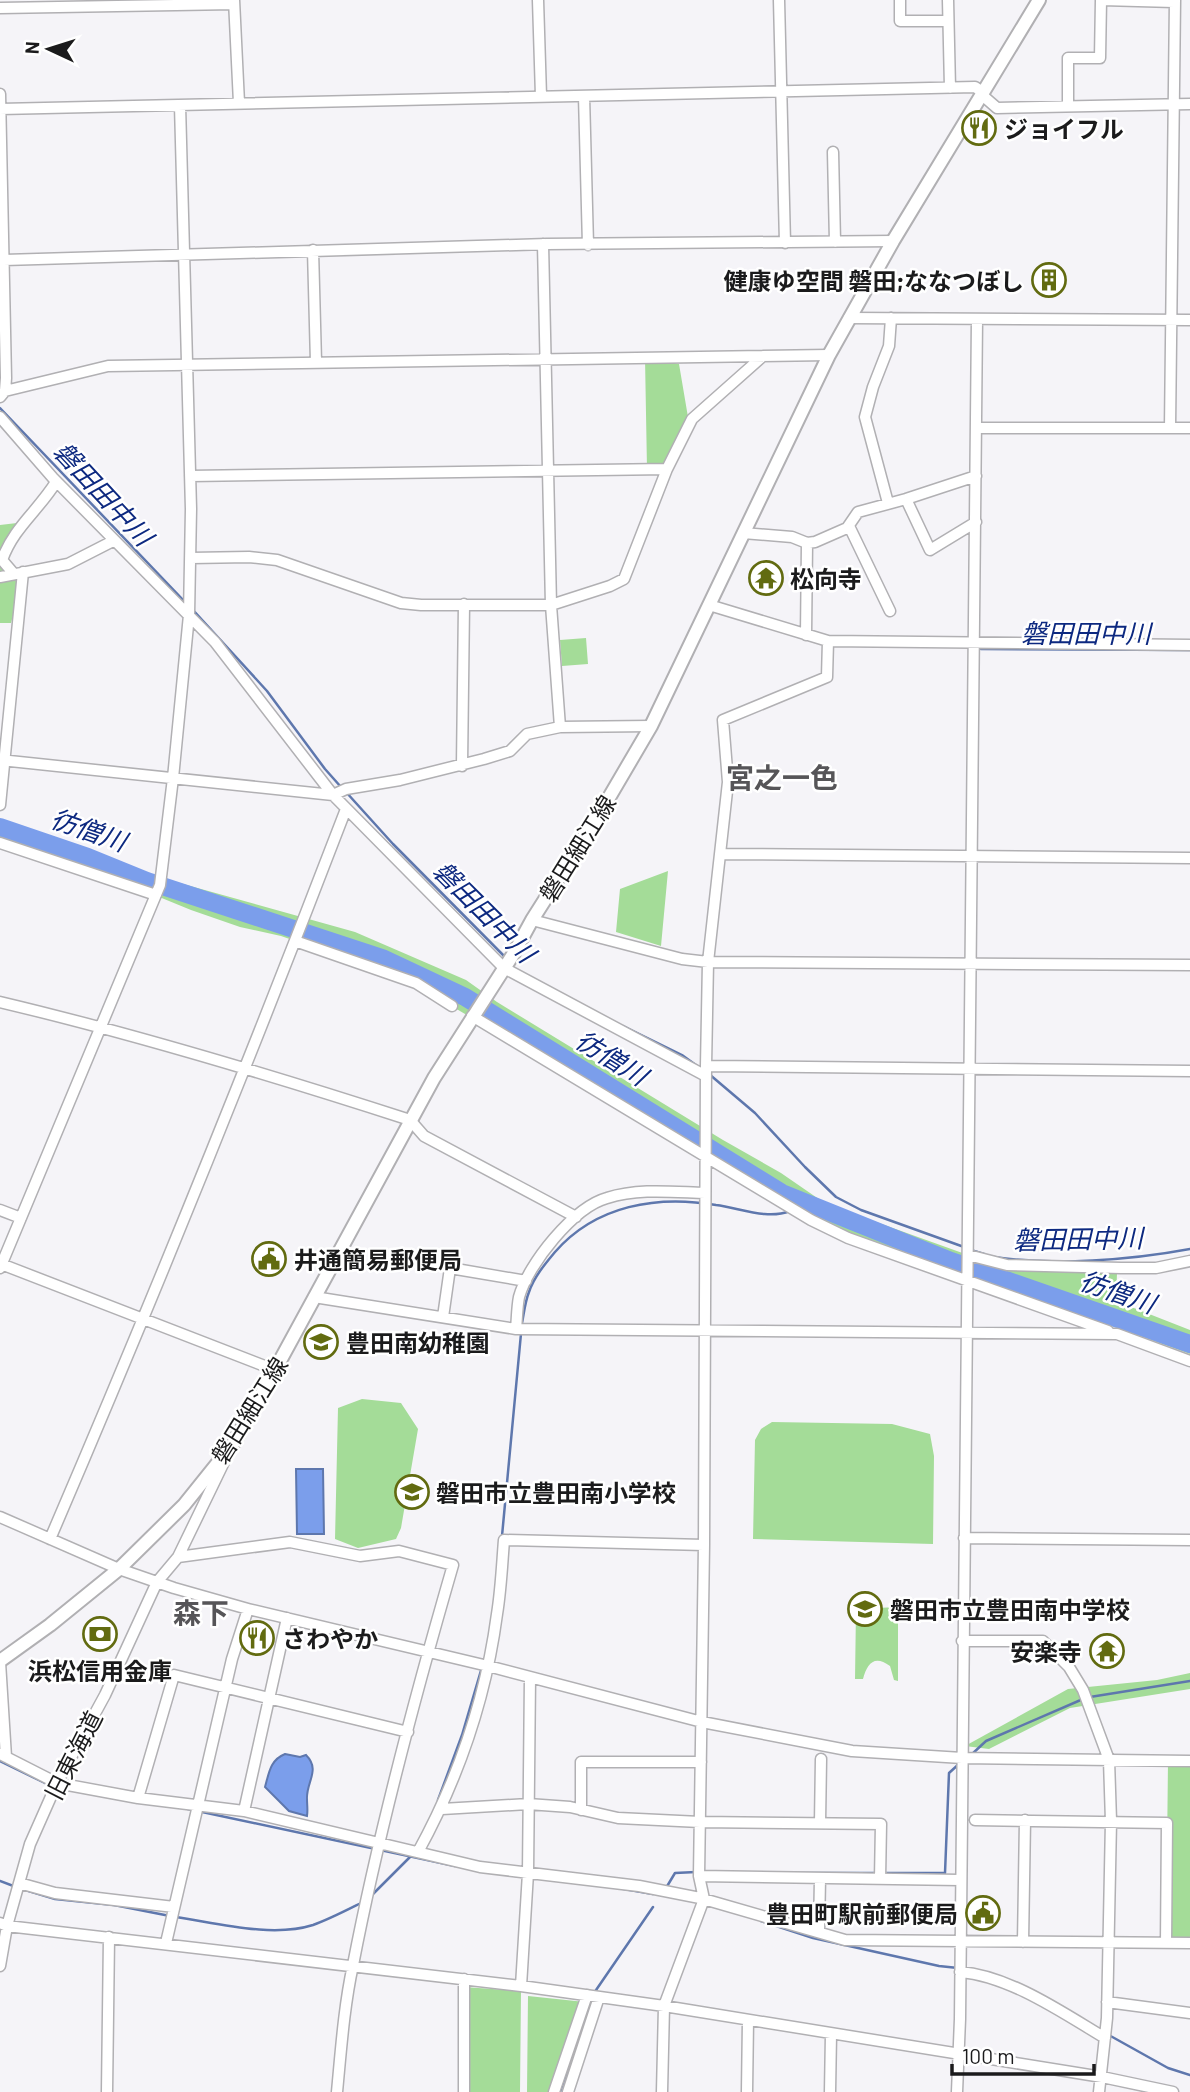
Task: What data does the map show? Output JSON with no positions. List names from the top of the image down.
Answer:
{
  "streets": {
    "main road": ["磐田細江線"],
    "street": ["旧東海道"]
  },
  "crossings": [
    ["磐田細江線", "旧東海道"]
  ],
  "districts": ["宮之一色", "森下"],
  "water": ["磐田田中川", "彷僧川"],
  "places": {
    "restaurant": ["ジョイフル", "さわやか"],
    "building": ["健康ゆ空間 磐田;ななつぼし"],
    "temple": ["松向寺", "安楽寺"],
    "public building": ["井通簡易郵便局", "豊田町駅前郵便局"],
    "school or university": ["豊田南幼稚園", "磐田市立豊田南小学校", "磐田市立豊田南中学校"],
    "bank": ["浜松信用金庫"]
  },
  "scale_bar": "100 m",
  "north": "left"
}
